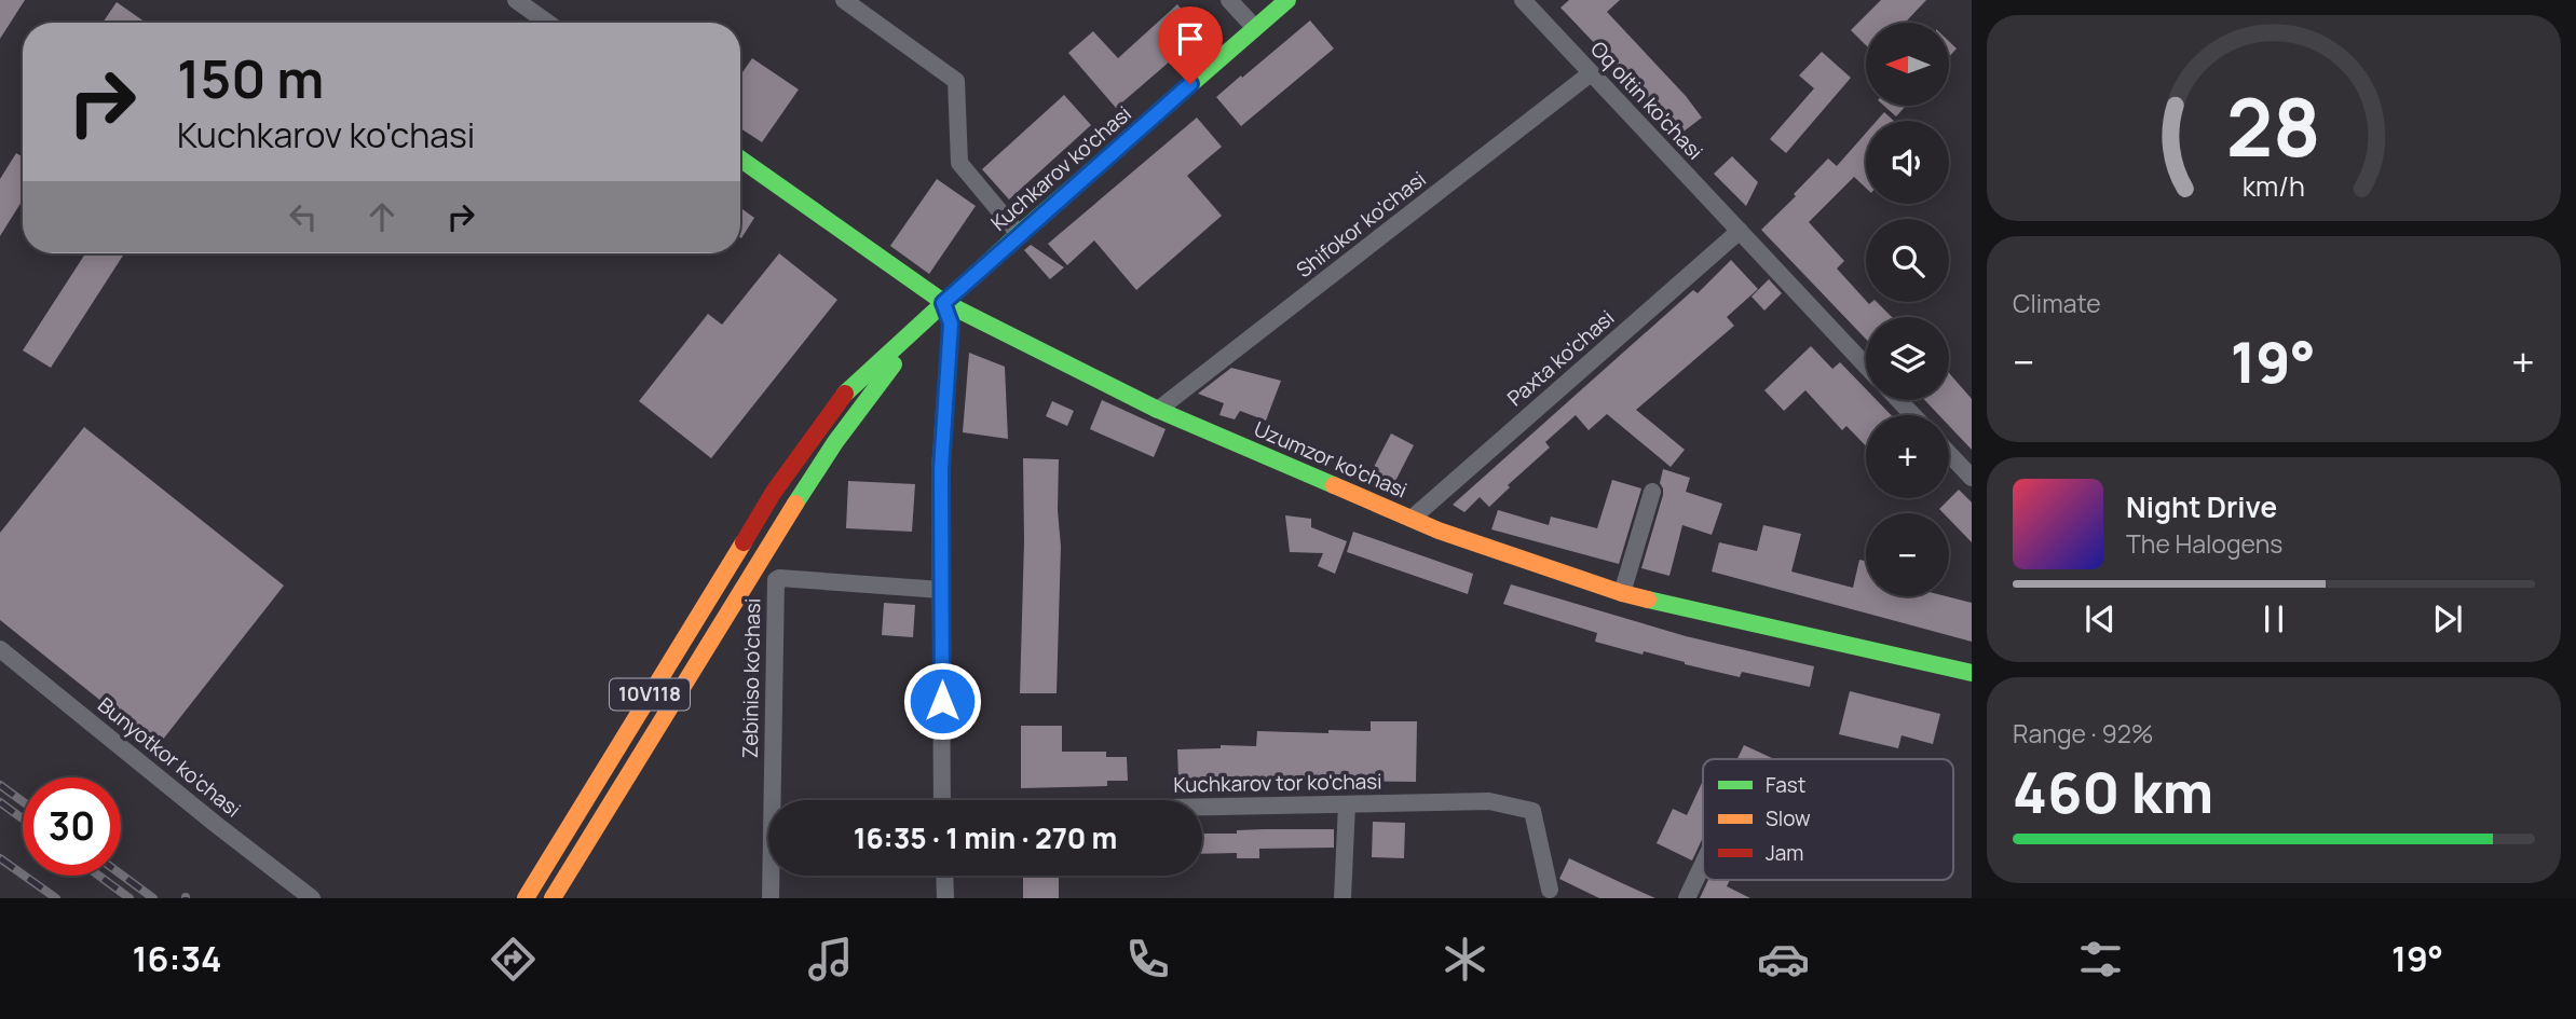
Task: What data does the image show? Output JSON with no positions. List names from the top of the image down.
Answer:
{
  "streets": {
    "main road": ["Kuchkarov ko'chasi", "Uzumzor ko'chasi", "10V118"],
    "street": [
      "Oq oltin ko'chasi",
      "Shifokor ko'chasi",
      "Paxta ko'chasi",
      "Zebiniso ko'chasi",
      "Bunyotkor ko'chasi",
      "Kuchkarov tor ko'chasi"
    ]
  },
  "crossings": [
    ["Oq oltin ko'chasi", "Shifokor ko'chasi"],
    ["Oq oltin ko'chasi", "Paxta ko'chasi"],
    ["Kuchkarov ko'chasi", "Uzumzor ko'chasi"],
    ["Kuchkarov ko'chasi", "10V118"],
    ["Shifokor ko'chasi", "Uzumzor ko'chasi"],
    ["Paxta ko'chasi", "Uzumzor ko'chasi"],
    ["Uzumzor ko'chasi", "10V118"]
  ],
  "legend": ["Fast", "Slow", "Jam"],
  "north": "left",
  "page": {
    "map_buttons": ["+", "−"],
    "turn": ["150 m", "Kuchkarov ko'chasi"],
    "tile": [
      "Climate",
      ["Range · 92%", "460 km"]
    ],
    "heat": ["−", "19°", "+"],
    "song": ["Night Drive", "The Halogens"],
    "limit": "30",
    "trip": "16:35 · 1 min · 270 m",
    "tabs": ["16:34", "19°"],
    "gauge": ["28", "km/h"]
  }
}
